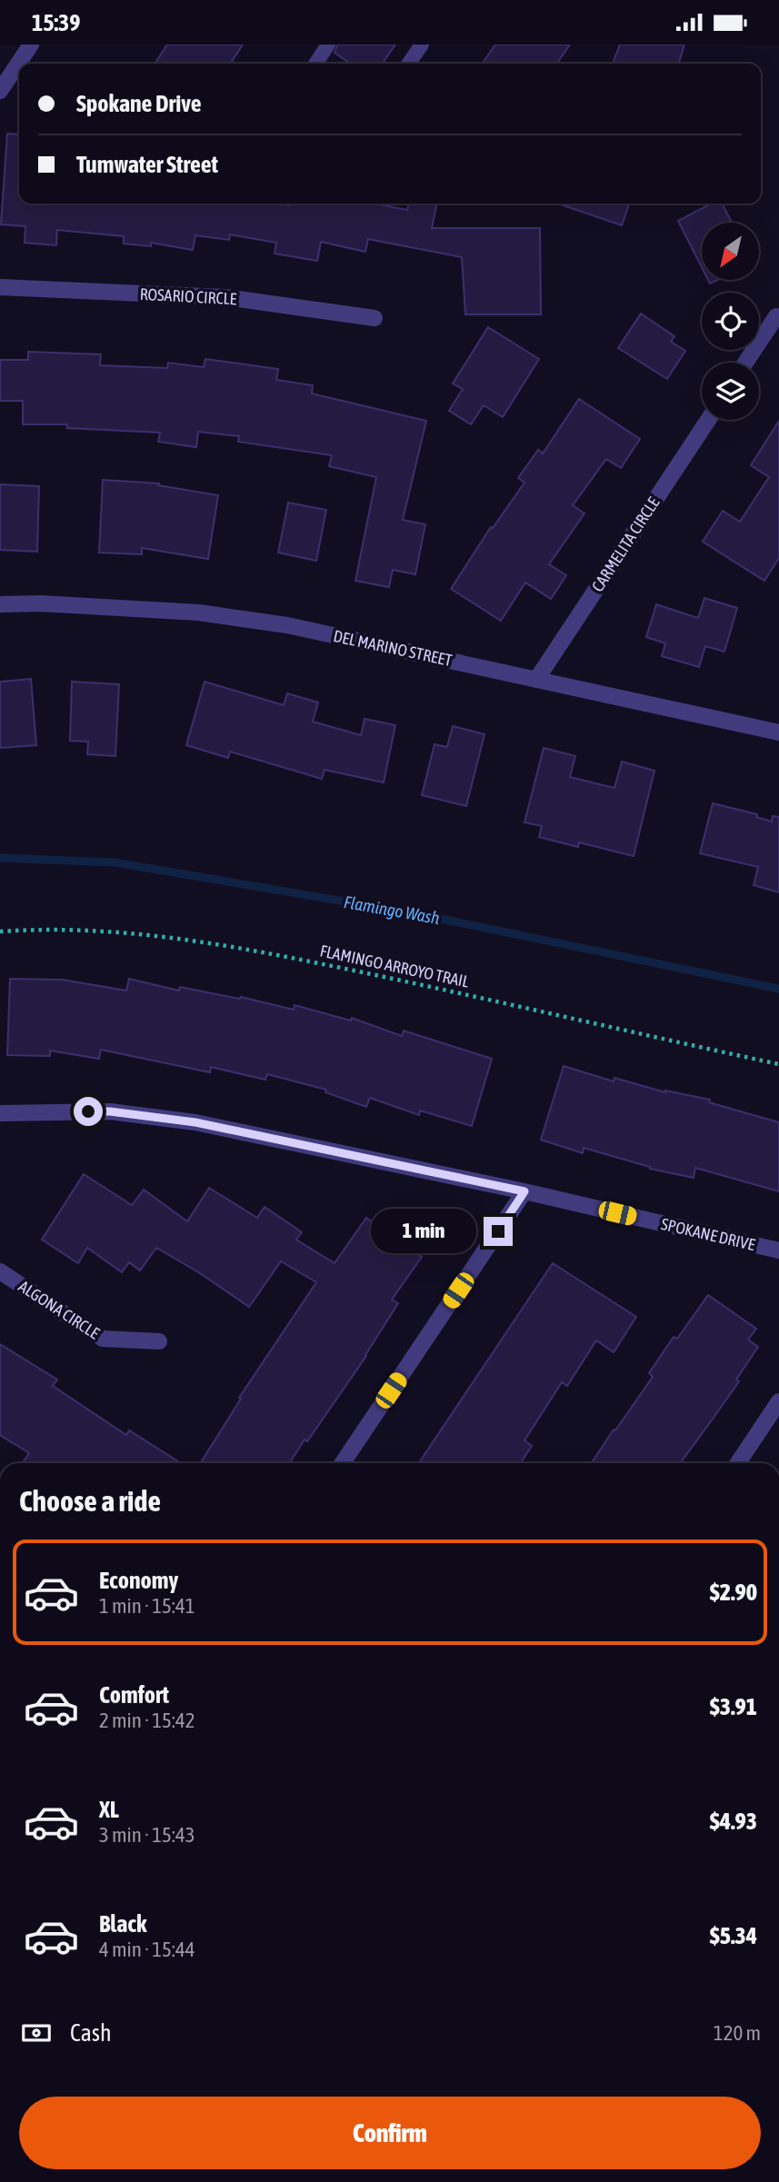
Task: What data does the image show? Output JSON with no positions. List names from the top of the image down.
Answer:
{
  "streets": {
    "street": [
      "ROSARIO CIRCLE",
      "CARMELITA CIRCLE",
      "DEL MARINO STREET",
      "SPOKANE DRIVE",
      "ALGONA CIRCLE"
    ],
    "path": ["FLAMINGO ARROYO TRAIL"]
  },
  "crossings": [
    ["CARMELITA CIRCLE", "DEL MARINO STREET"]
  ],
  "water": ["Flamingo Wash"],
  "north": "bottom left",
  "page": {
    "status": "15:39",
    "banner": ["Spokane Drive", "Tumwater Street"],
    "bubble": "1 min",
    "heading": "Choose a ride",
    "list": [
      {
        "name": "Economy",
        "note": "1 min · 15:41",
        "value": "$2.90"
      },
      {
        "name": "Comfort",
        "note": "2 min · 15:42",
        "value": "$3.91"
      },
      {
        "name": "XL",
        "note": "3 min · 15:43",
        "value": "$4.93"
      },
      {
        "name": "Black",
        "note": "4 min · 15:44",
        "value": "$5.34"
      }
    ],
    "pay": ["Cash", "120 m"],
    "buttons": "Confirm"
  }
}
